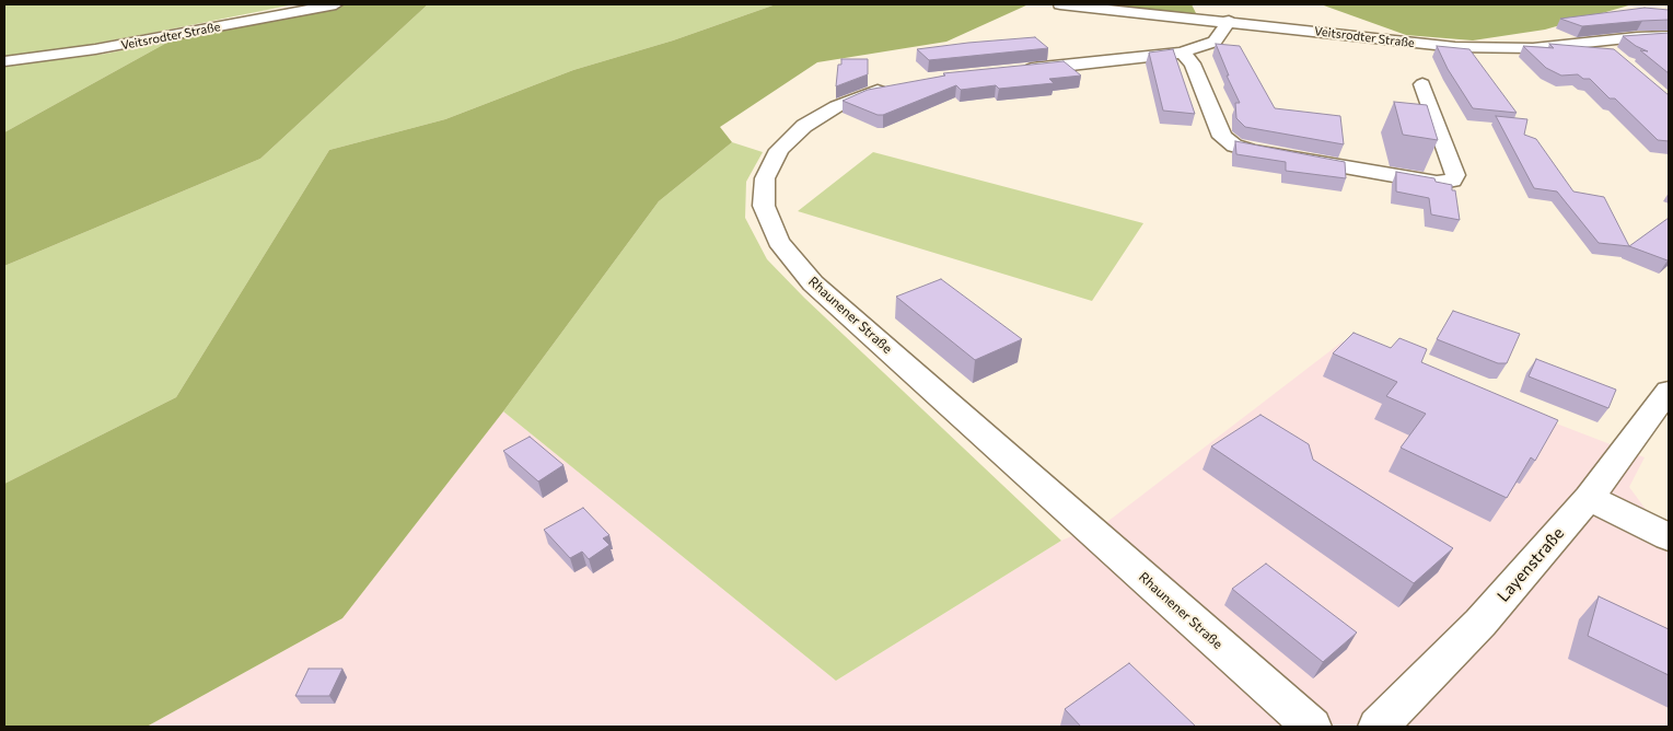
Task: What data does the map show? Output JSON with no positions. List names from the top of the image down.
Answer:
{
  "streets": {
    "street": ["Veitsrodter Straße", "Rhaunener Straße", "Layenstraße"]
  }
}
